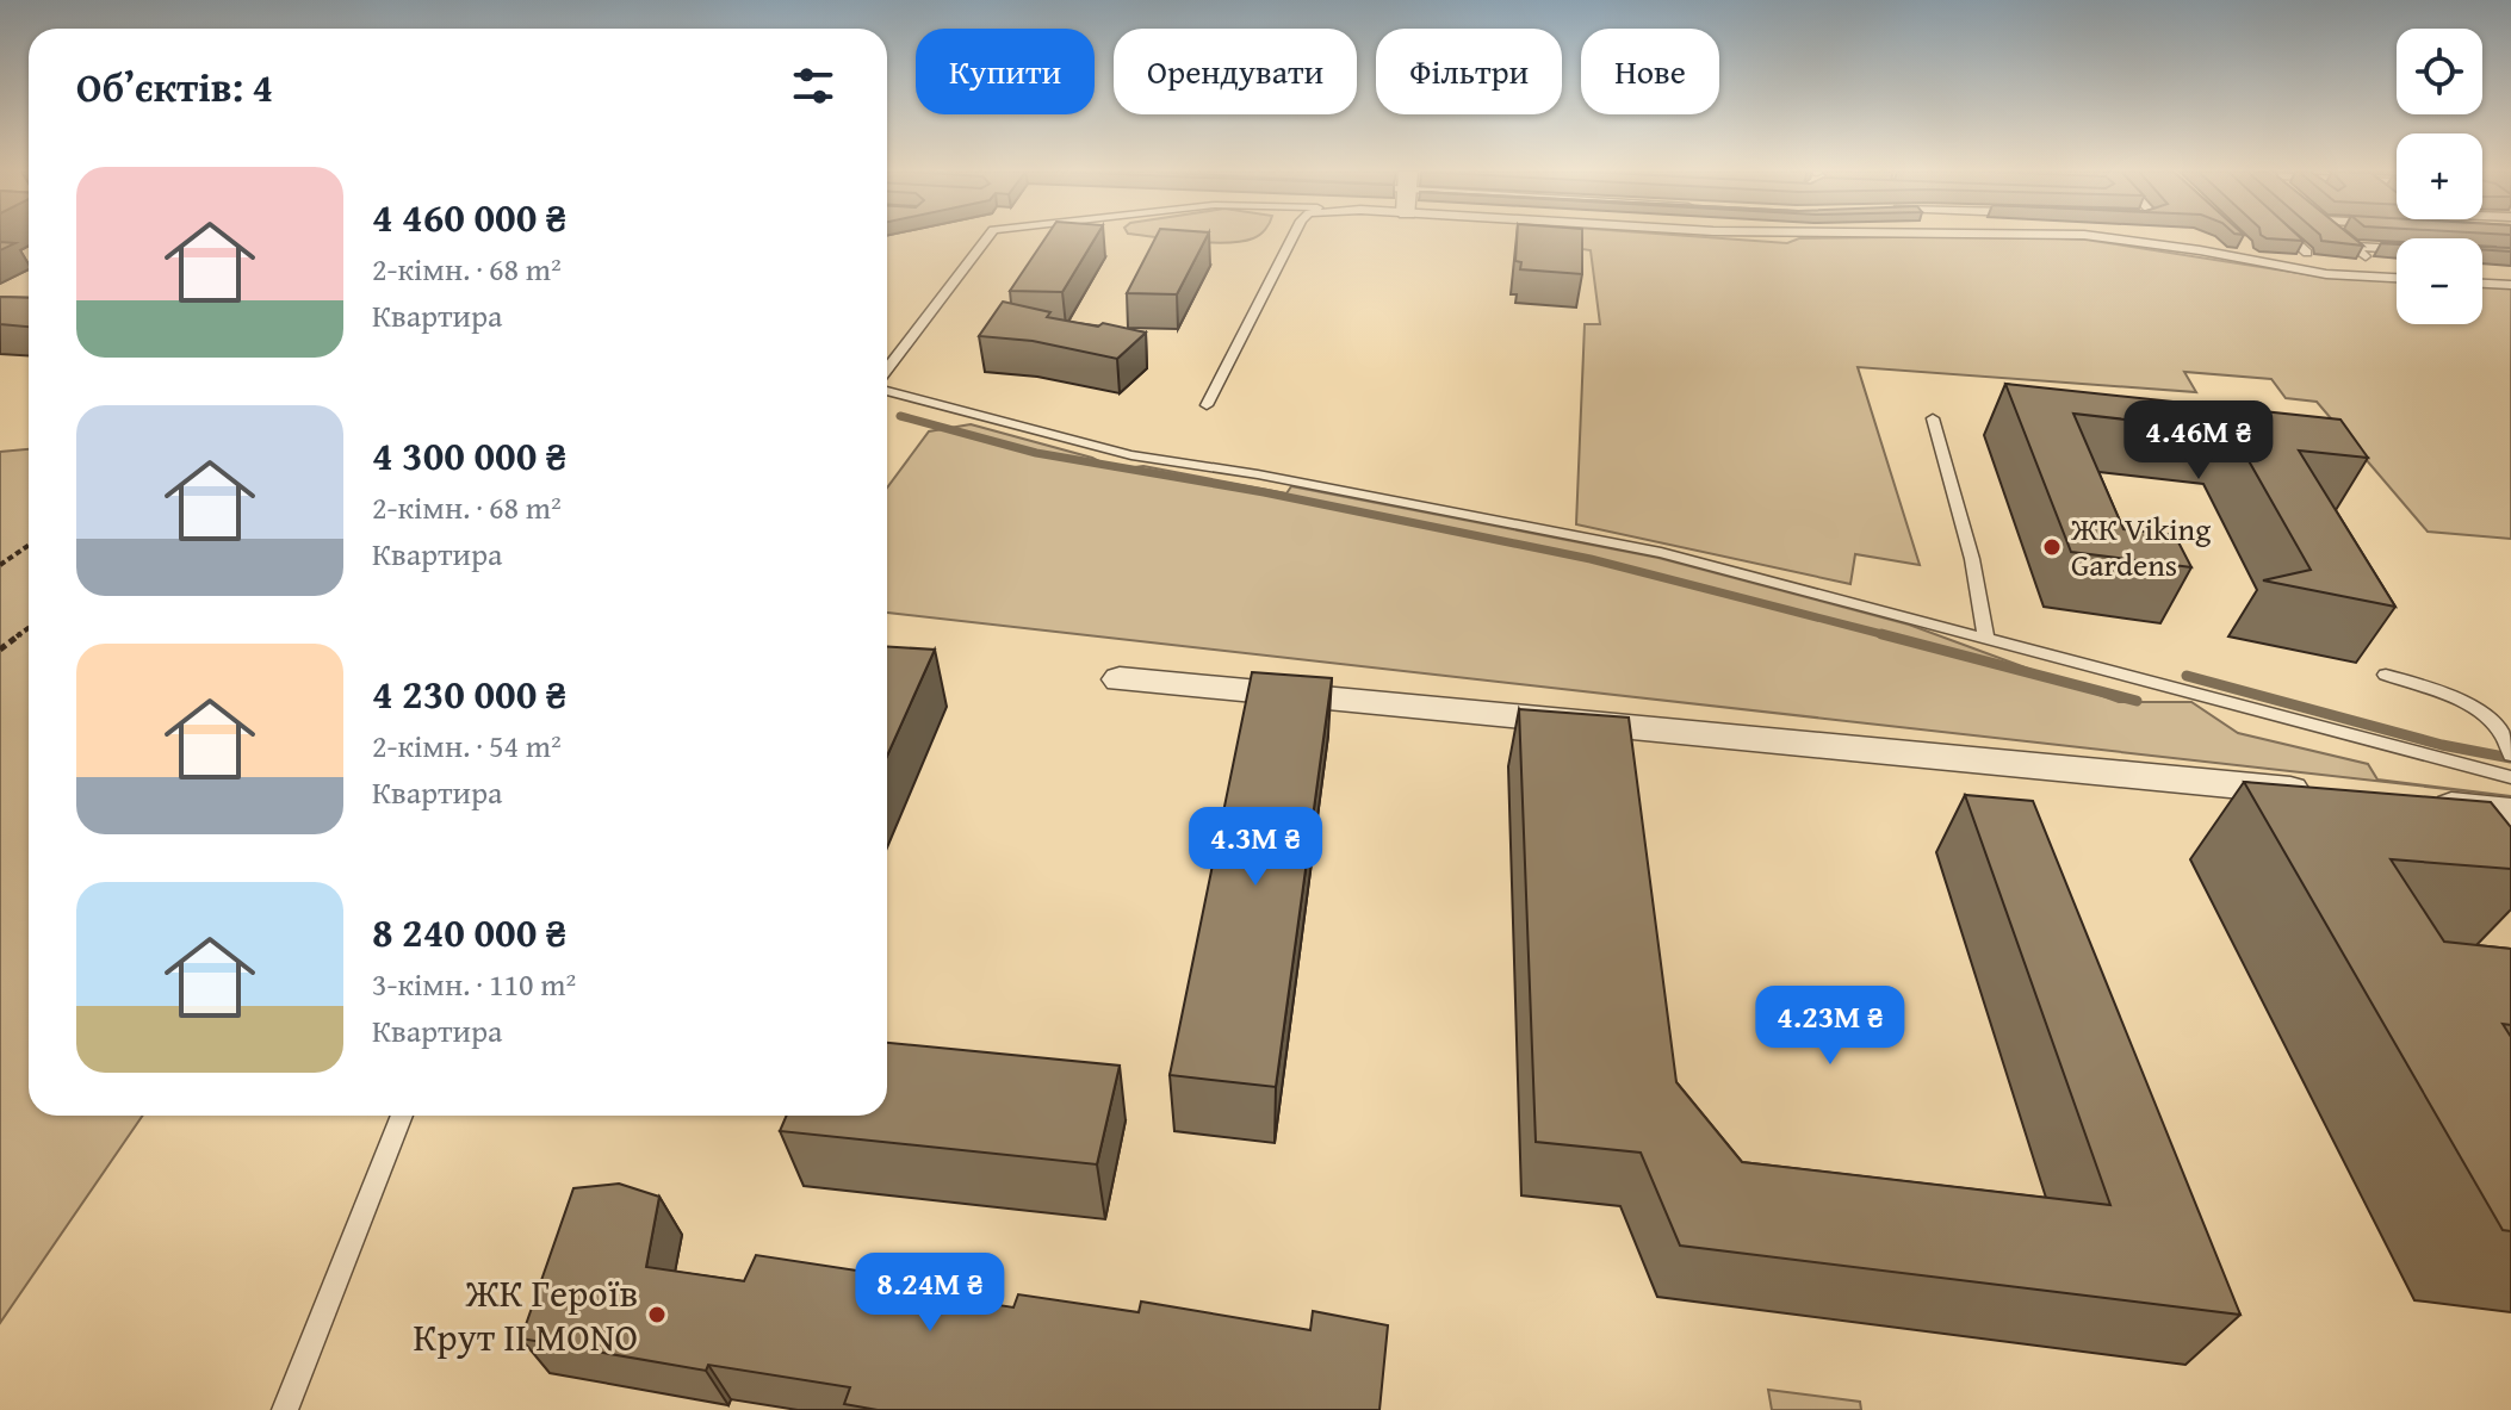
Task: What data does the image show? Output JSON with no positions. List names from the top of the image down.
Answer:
{
  "places": ["ЖК Viking Gardens", "ЖК Героїв Крут ІІ MONO"],
  "page": {
    "map_buttons": ["+", "−"],
    "chip": [
      "Купити",
      "Орендувати",
      "Фільтри",
      "Нове"
    ],
    "heading": "Об’єктів: 4",
    "list": [
      {
        "name": "4 460 000 ₴",
        "note": "2-кімн. · 68 m² · Квартира"
      },
      {
        "name": "4 300 000 ₴",
        "note": "2-кімн. · 68 m² · Квартира"
      },
      {
        "name": "4 230 000 ₴",
        "note": "2-кімн. · 54 m² · Квартира"
      },
      {
        "name": "8 240 000 ₴",
        "note": "3-кімн. · 110 m² · Квартира"
      }
    ],
    "price": [
      "4.46M ₴",
      "4.3M ₴",
      "4.23M ₴",
      "8.24M ₴"
    ]
  }
}
